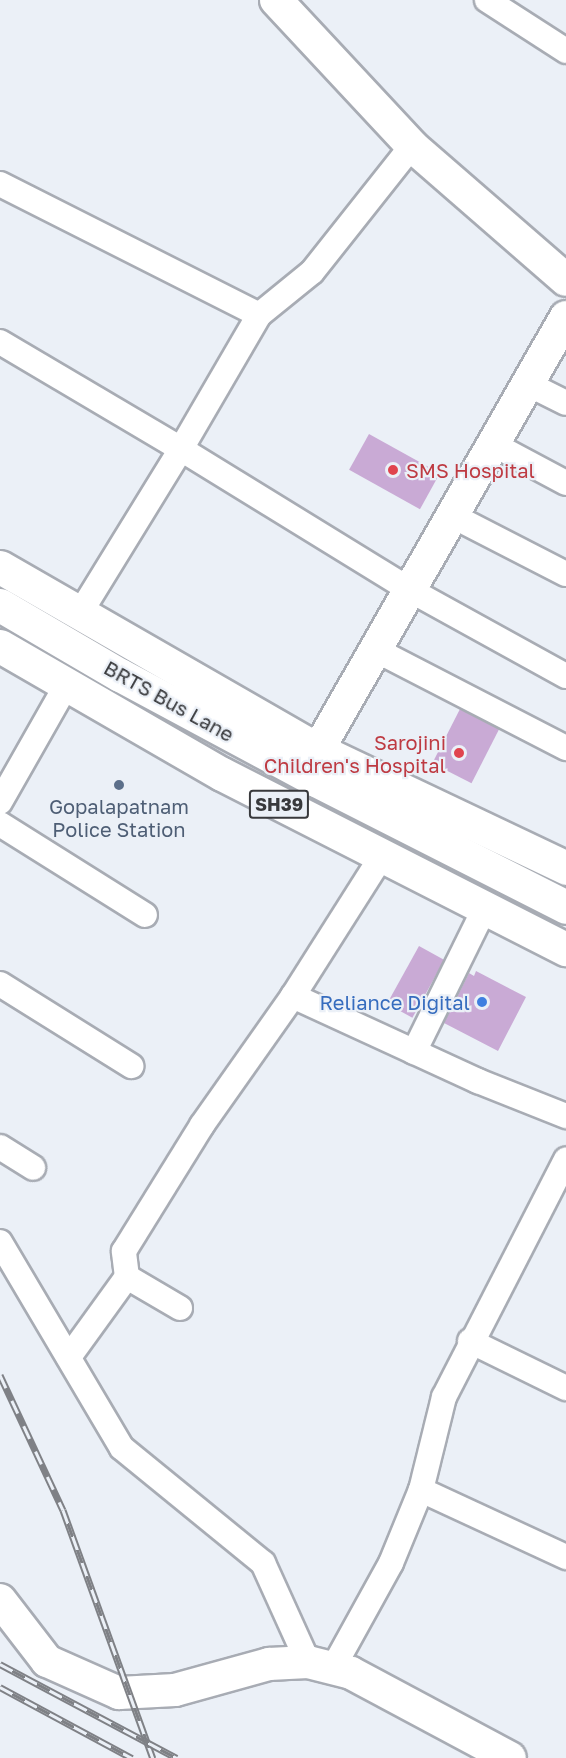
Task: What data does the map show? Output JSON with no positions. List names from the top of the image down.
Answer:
{
  "streets": {
    "main road": ["BRTS Bus Lane", "SH39"]
  },
  "places": [
    "SMS Hospital",
    "Sarojini Children's Hospital",
    "Gopalapatnam Police Station",
    "Reliance Digital"
  ]
}
